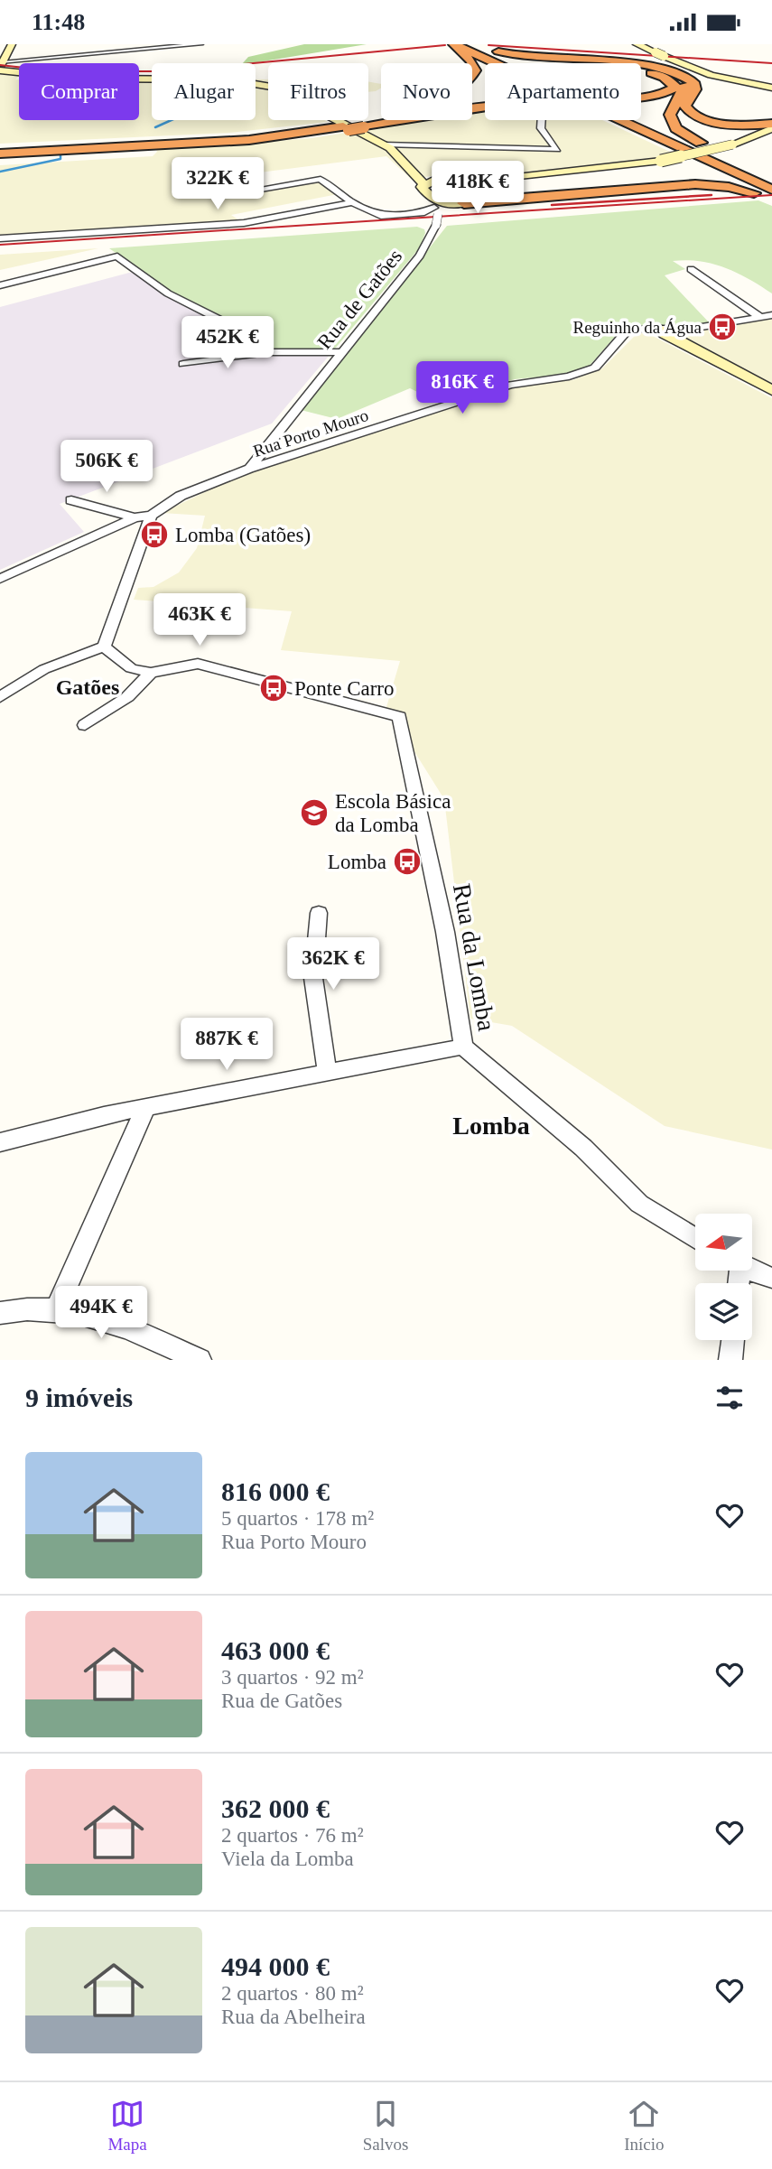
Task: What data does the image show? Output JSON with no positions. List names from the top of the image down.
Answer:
{
  "streets": {
    "street": ["Rua de Gatões", "Rua Porto Mouro", "Rua da Lomba"]
  },
  "crossings": [
    ["Rua de Gatões", "Rua Porto Mouro"]
  ],
  "districts": ["Gatões", "Lomba"],
  "places": {
    "bus stop": [
      "Reguinho da Água",
      "Lomba (Gatões)",
      "Ponte Carro",
      "Lomba"
    ],
    "school or university": ["Escola Básica da Lomba"]
  },
  "north": "left",
  "page": {
    "status": "11:48",
    "chip": [
      "Comprar",
      "Alugar",
      "Filtros",
      "Novo",
      "Apartamento"
    ],
    "price": [
      "322K €",
      "418K €",
      "452K €",
      "816K €",
      "506K €",
      "463K €",
      "362K €",
      "887K €",
      "494K €"
    ],
    "heading": "9 imóveis",
    "list": [
      {
        "name": "816 000 €",
        "note": "5 quartos · 178 m² · Rua Porto Mouro"
      },
      {
        "name": "463 000 €",
        "note": "3 quartos · 92 m² · Rua de Gatões"
      },
      {
        "name": "362 000 €",
        "note": "2 quartos · 76 m² · Viela da Lomba"
      },
      {
        "name": "494 000 €",
        "note": "2 quartos · 80 m² · Rua da Abelheira"
      }
    ],
    "tabs": ["Mapa", "Salvos", "Início"]
  }
}
